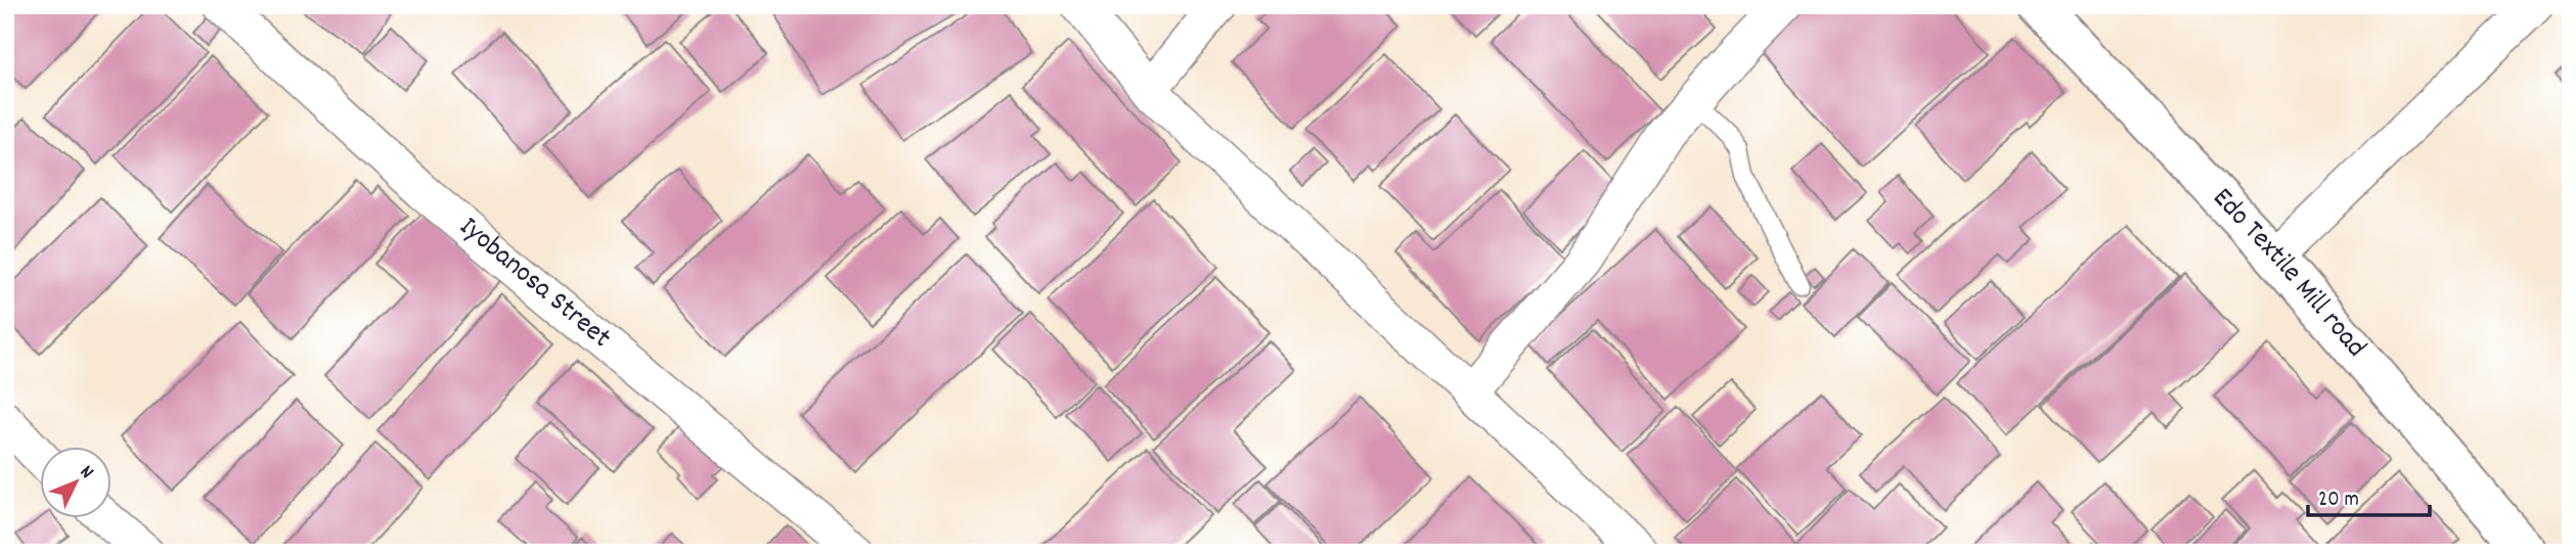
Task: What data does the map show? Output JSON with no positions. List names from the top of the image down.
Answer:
{
  "streets": {
    "street": ["Edo Textile Mill road", "Iyobanosa Street"]
  },
  "scale_bar": "20 m",
  "north": "top right"
}
